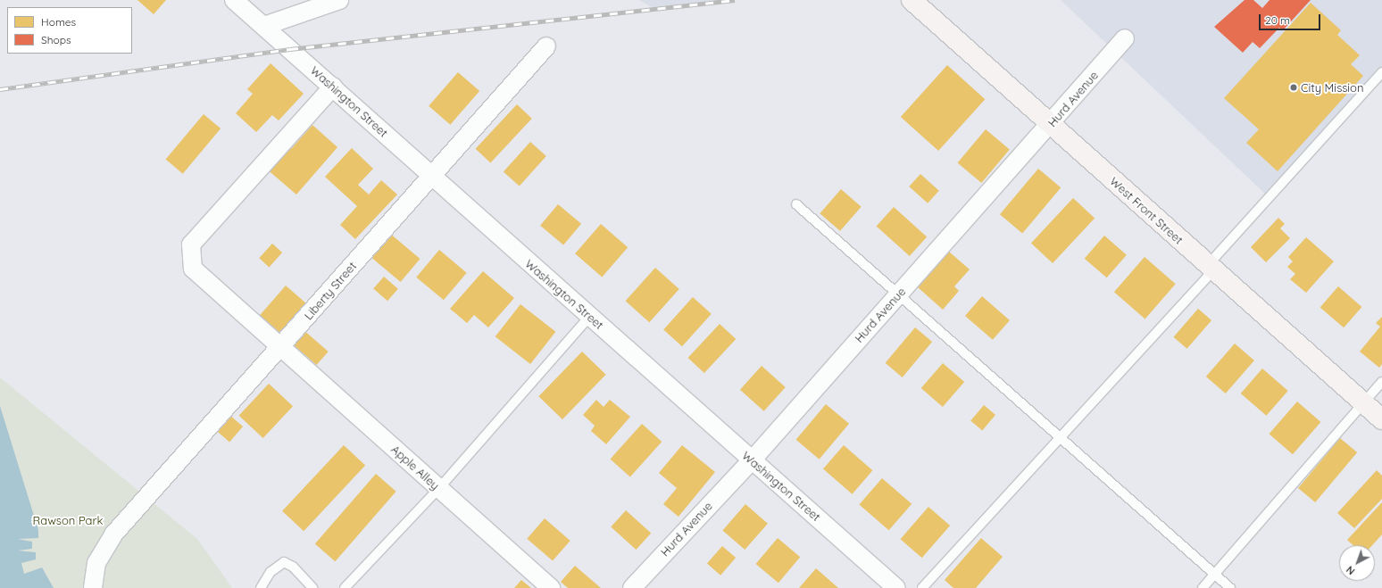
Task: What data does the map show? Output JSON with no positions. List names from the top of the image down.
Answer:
{
  "streets": {
    "street": [
      "Hurd Avenue",
      "Washington Street",
      "West Front Street",
      "Liberty Street",
      "Apple Alley"
    ]
  },
  "crossings": [
    ["Hurd Avenue", "Washington Street"],
    ["Hurd Avenue", "West Front Street"],
    ["Washington Street", "Liberty Street"],
    ["Washington Street", "Apple Alley"],
    ["Liberty Street", "Apple Alley"]
  ],
  "parks": ["Rawson Park"],
  "places": ["City Mission"],
  "legend": ["Homes", "Shops"],
  "scale_bar": "20 m",
  "north": "bottom left"
}
